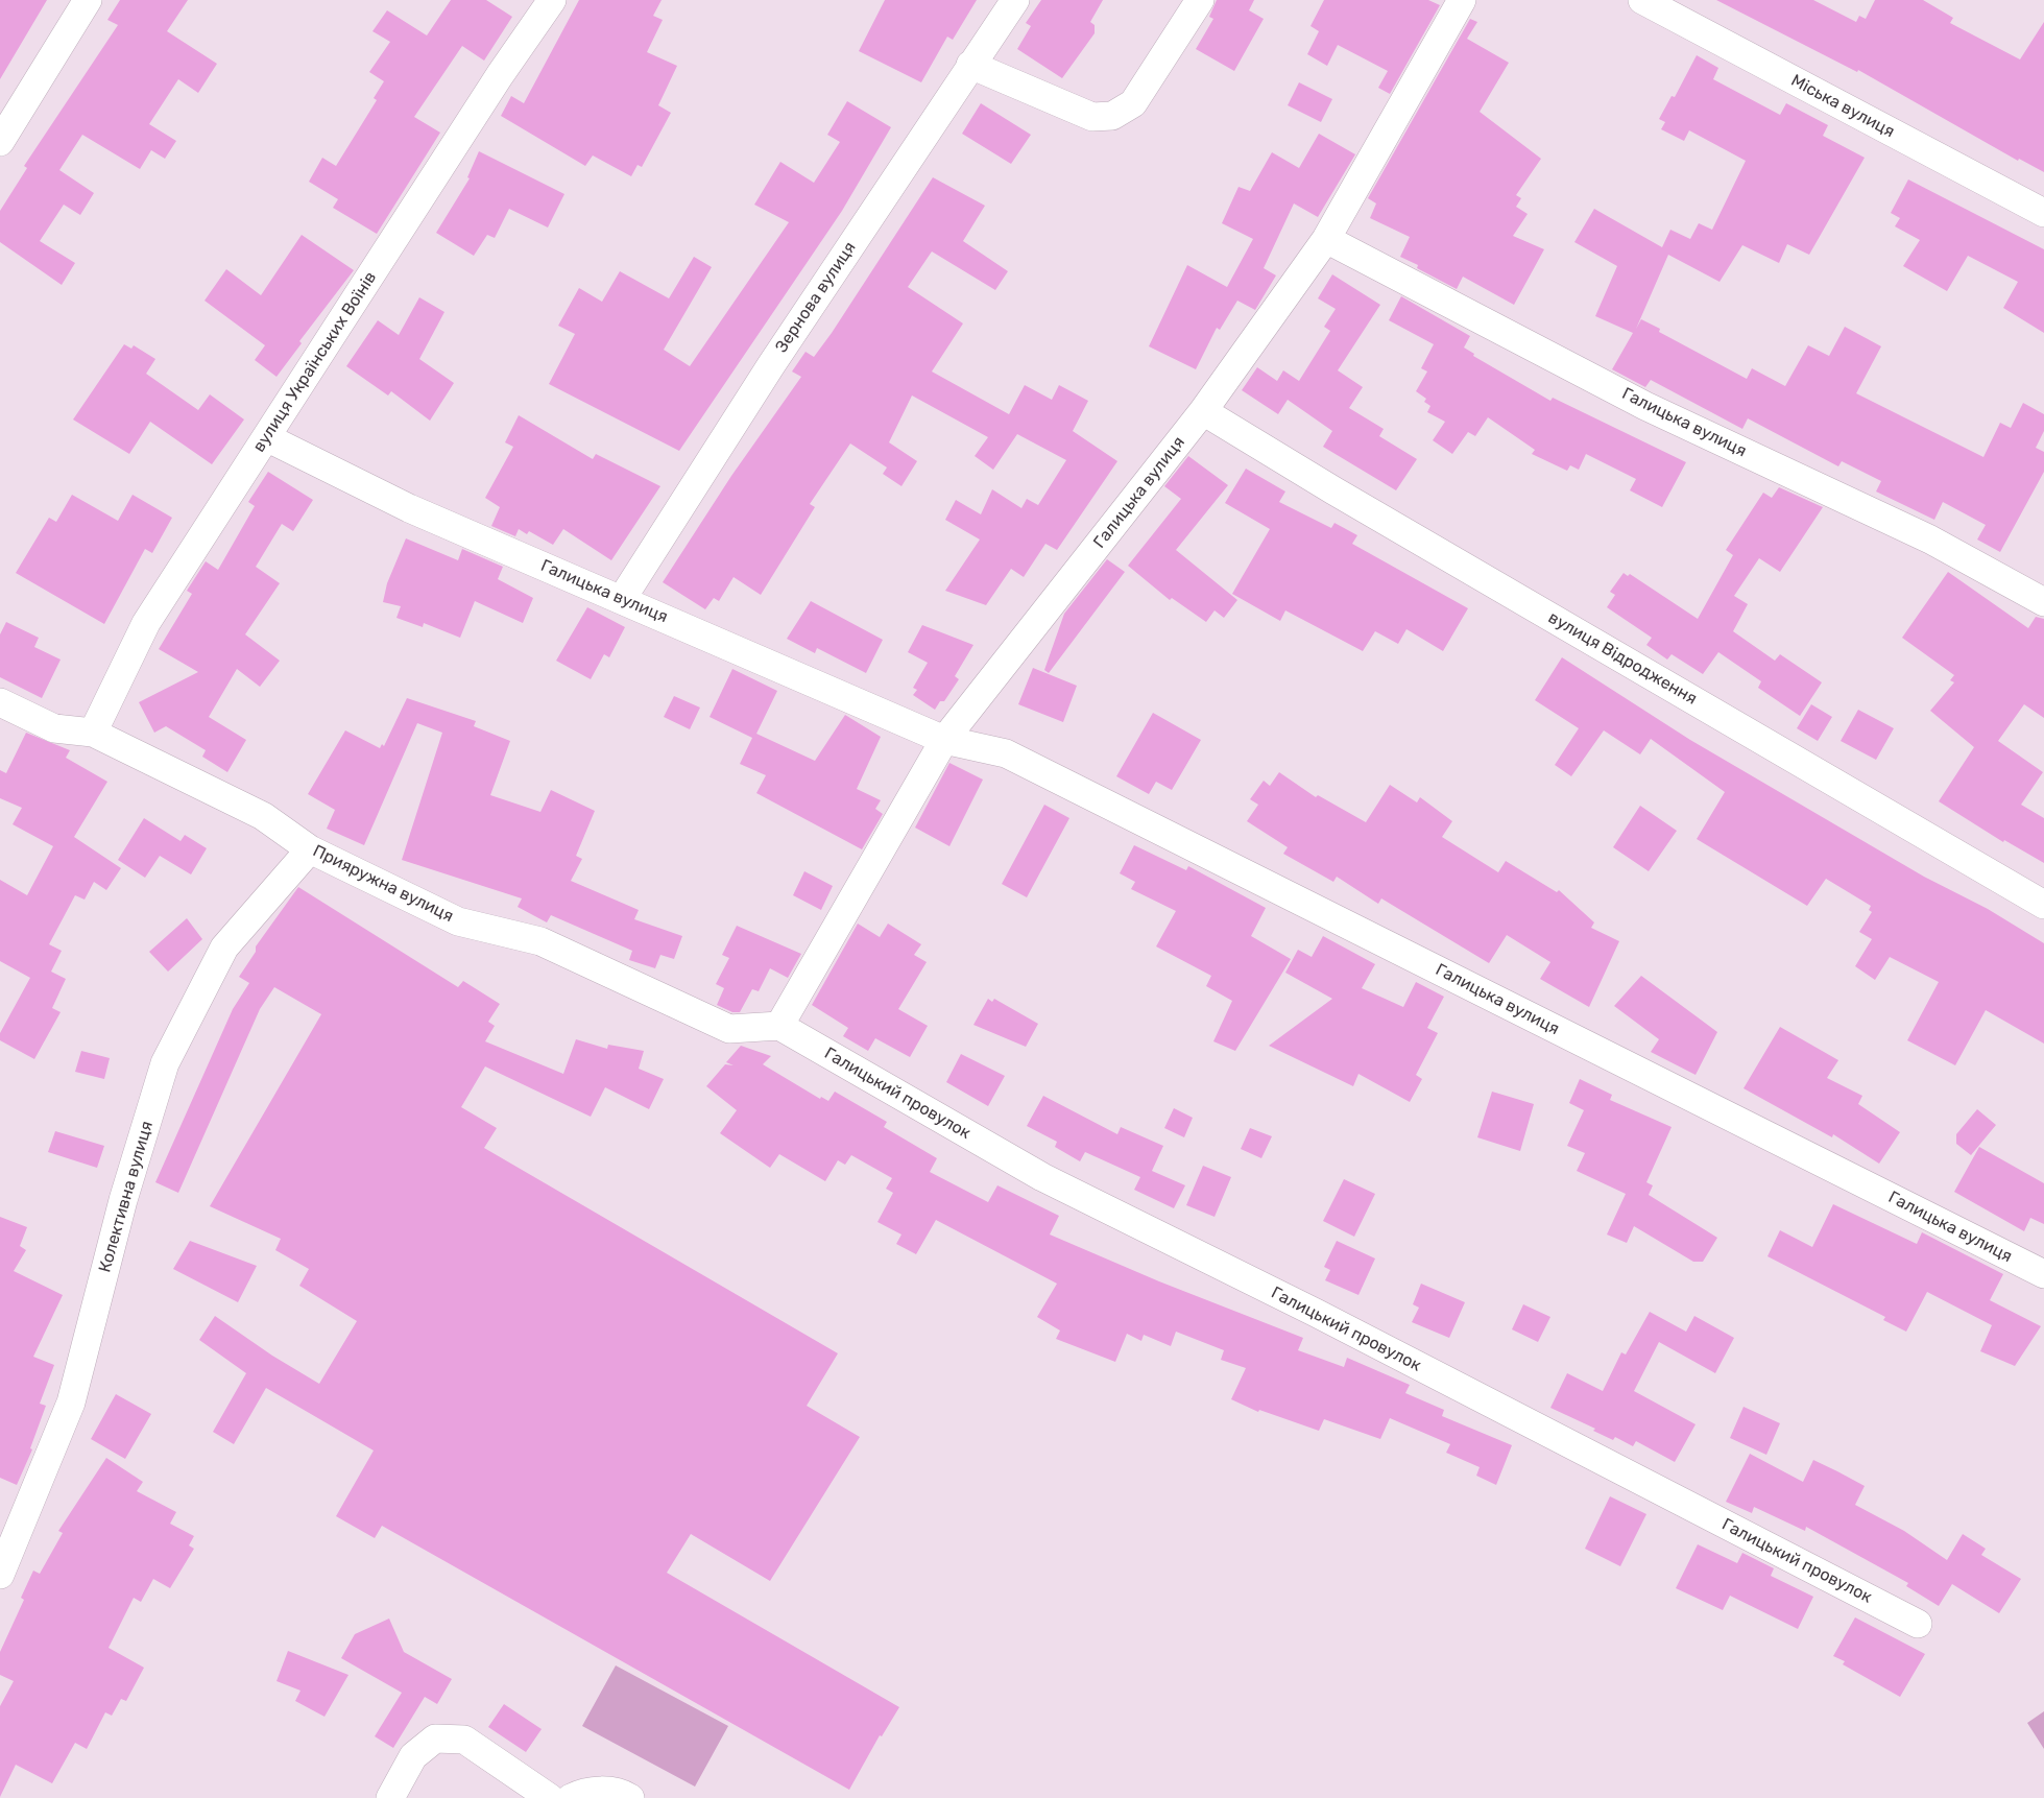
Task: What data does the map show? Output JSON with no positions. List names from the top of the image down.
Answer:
{
  "streets": {
    "street": [
      "Міська вулиця",
      "Зернова вулиця",
      "вулиця Українських Воїнів",
      "Галицька вулиця",
      "вулиця Відродження",
      "Прияружна вулиця",
      "Галицький провулок",
      "Колективна вулиця"
    ]
  },
  "crossings": [
    ["Зернова вулиця", "Галицька вулиця"],
    ["вулиця Українських Воїнів", "Галицька вулиця"],
    ["вулиця Українських Воїнів", "Прияружна вулиця"],
    ["Галицька вулиця", "вулиця Відродження"],
    ["Галицька вулиця", "Прияружна вулиця"],
    ["Галицька вулиця", "Галицький провулок"],
    ["Прияружна вулиця", "Галицький провулок"],
    ["Прияружна вулиця", "Колективна вулиця"]
  ]
}
